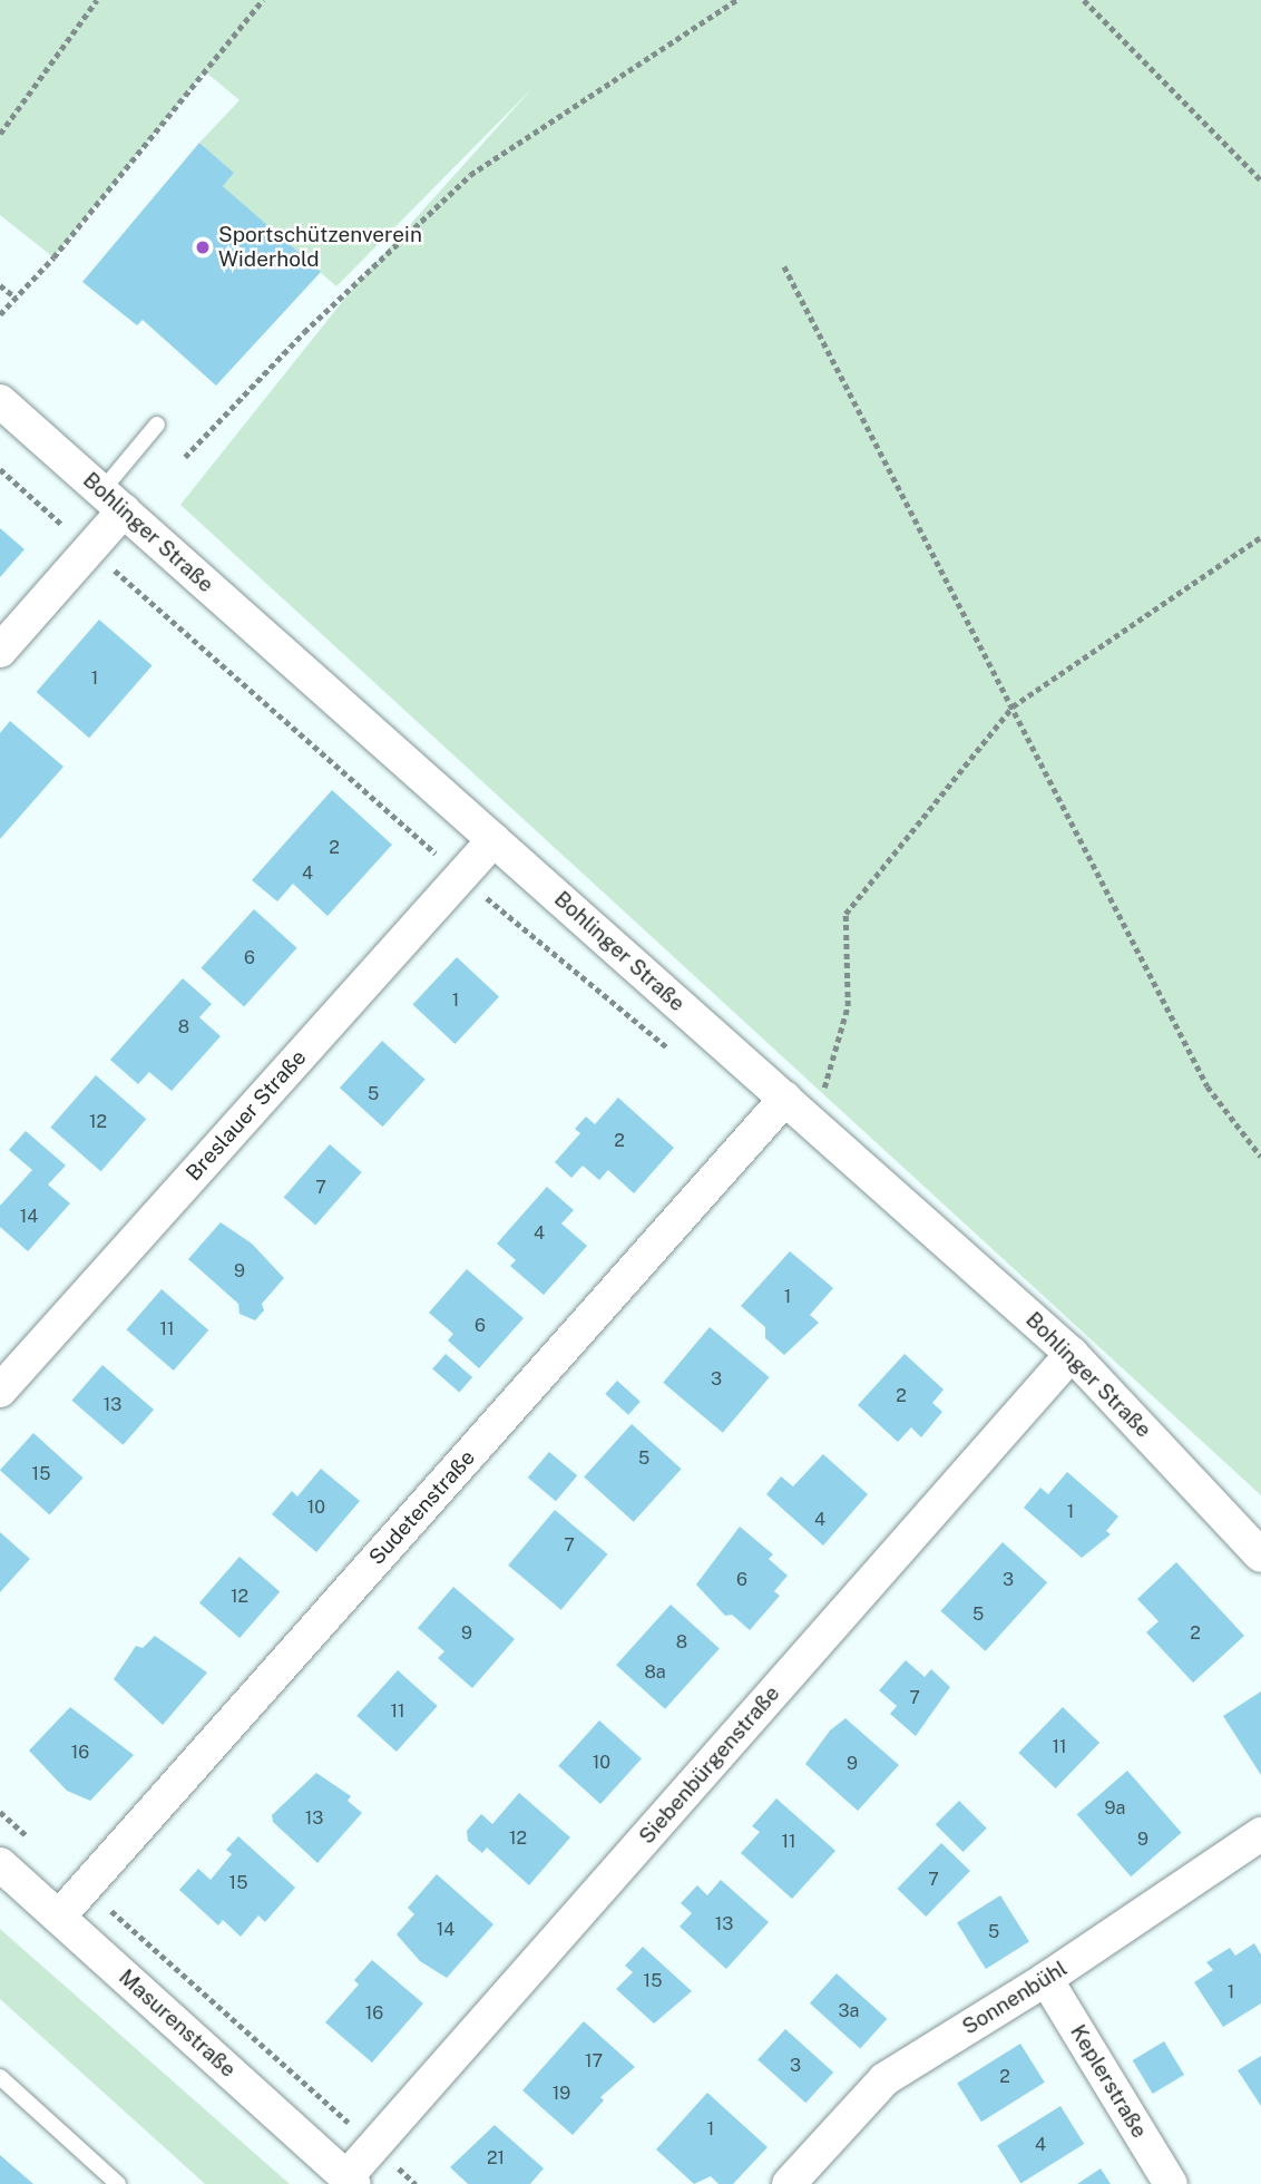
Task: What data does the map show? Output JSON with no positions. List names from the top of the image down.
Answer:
{
  "streets": {
    "street": [
      "Bohlinger Straße",
      "Breslauer Straße",
      "Sudetenstraße",
      "Siebenbürgenstraße",
      "Sonnenbühl",
      "Masurenstraße",
      "Keplerstraße"
    ]
  },
  "crossings": [
    ["Bohlinger Straße", "Breslauer Straße"],
    ["Bohlinger Straße", "Sudetenstraße"],
    ["Bohlinger Straße", "Siebenbürgenstraße"],
    ["Sudetenstraße", "Masurenstraße"],
    ["Siebenbürgenstraße", "Masurenstraße"],
    ["Sonnenbühl", "Keplerstraße"]
  ],
  "places": ["Sportschützenverein Widerhold"],
  "house_numbers": [
    "1",
    "2",
    "4",
    "6",
    "1",
    "8",
    "5",
    "12",
    "2",
    "7",
    "14",
    "4",
    "9",
    "1",
    "6",
    "11",
    "3",
    "2",
    "13",
    "5",
    "15",
    "10",
    "1",
    "4",
    "7",
    "6",
    "3",
    "12",
    "5",
    "9",
    "2",
    "8",
    "8a",
    "7",
    "11",
    "11",
    "16",
    "10",
    "9",
    "9a",
    "13",
    "12",
    "9",
    "11",
    "7",
    "15",
    "13",
    "14",
    "5",
    "15",
    "1",
    "3a",
    "16",
    "17",
    "3",
    "2",
    "19",
    "1",
    "4",
    "21"
  ]
}
